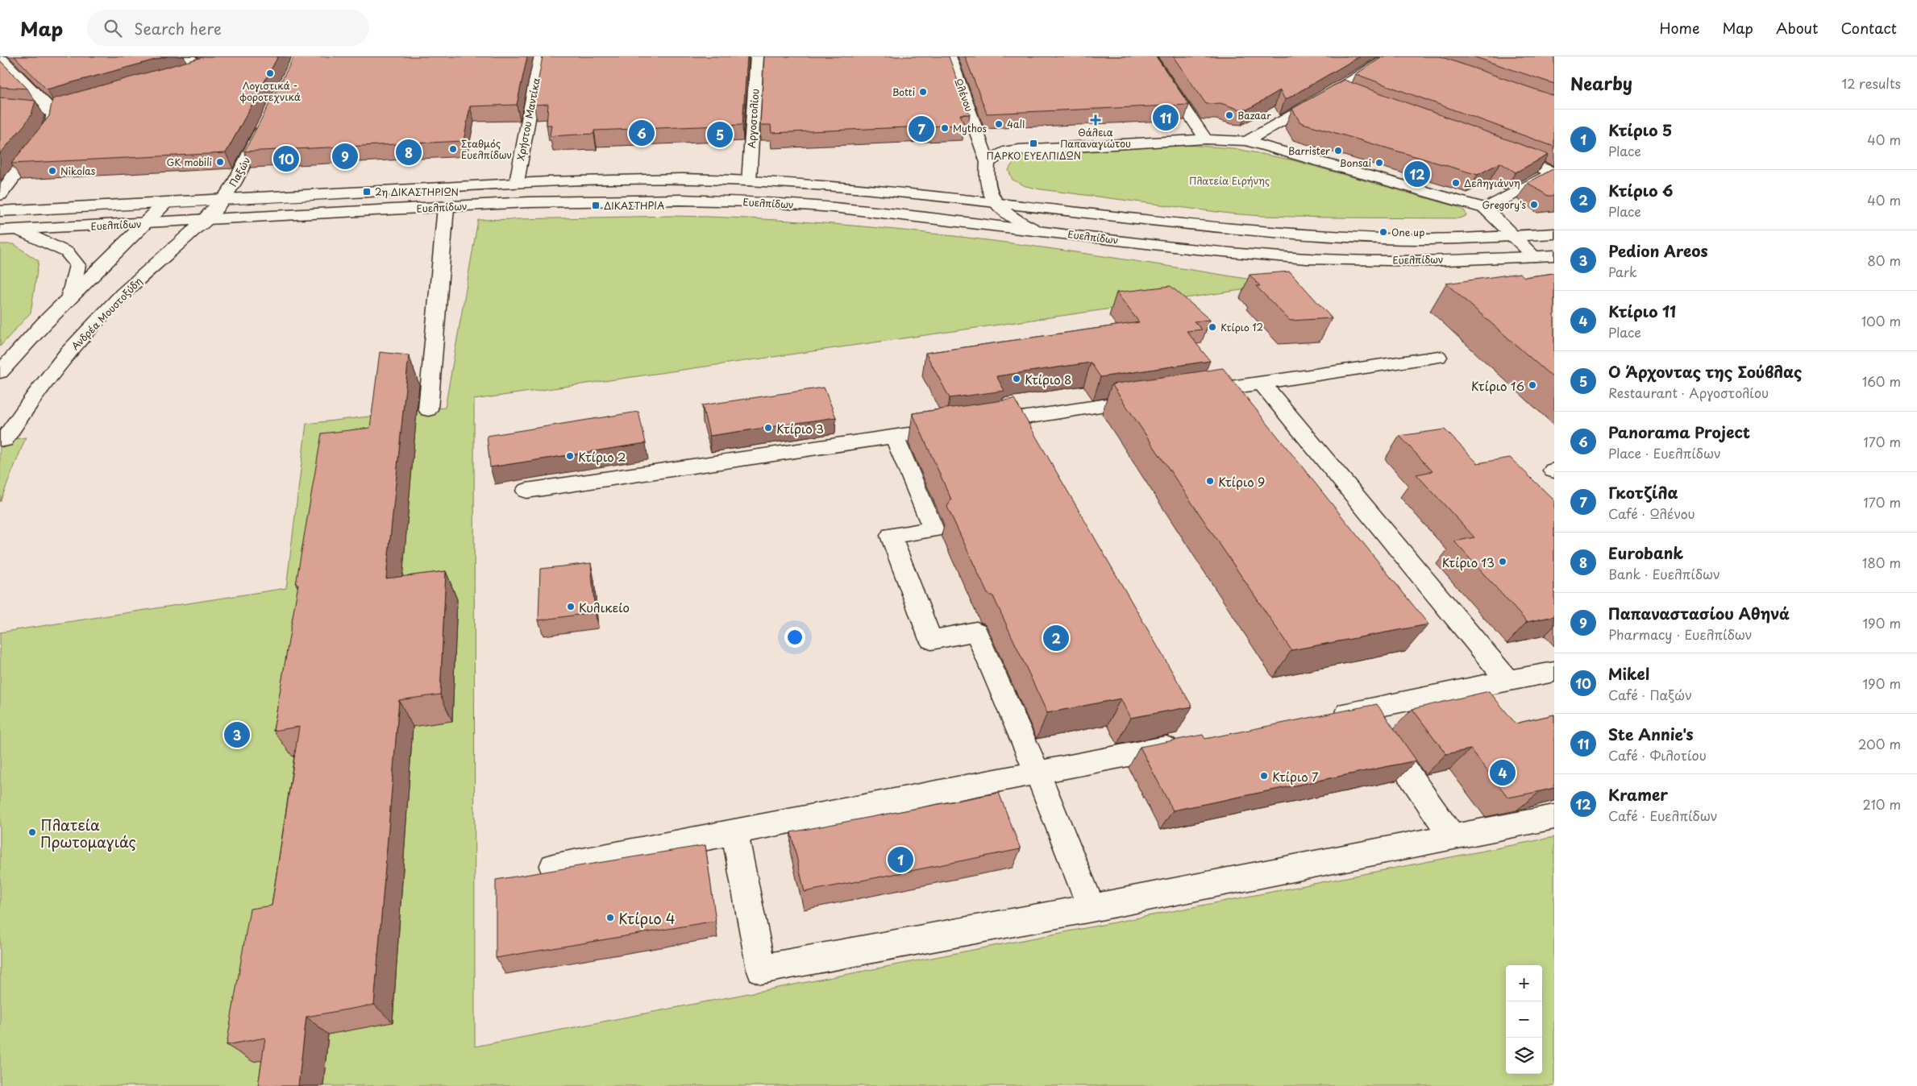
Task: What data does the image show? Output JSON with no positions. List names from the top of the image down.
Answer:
{
  "streets": {
    "street": [
      "Ωλένου",
      "Αργοστολίου",
      "Χρήστου Μαντίκα",
      "Παξών",
      "Ευελπίδων",
      "Ανδρέα Μουστοξύδη"
    ]
  },
  "crossings": [
    ["Ωλένου", "Ευελπίδων"],
    ["Αργοστολίου", "Ευελπίδων"],
    ["Χρήστου Μαντίκα", "Ευελπίδων"],
    ["Παξών", "Ευελπίδων"],
    ["Παξών", "Ανδρέα Μουστοξύδη"],
    ["Ευελπίδων", "Ανδρέα Μουστοξύδη"]
  ],
  "parks": ["Πλατεία Ειρήνης"],
  "places": {
    "other": [
      "Λογιστικά - φοροτεχνικά",
      "Botti",
      "Bazaar",
      "4all",
      "Mythos",
      "Σταθμός Ευελπίδων",
      "Barrister",
      "GK mobili",
      "Bonsai",
      "Nikolas",
      "Δεληγιάννη",
      "Gregory's",
      "One up",
      "Κτίριο 12",
      "Κτίριο 8",
      "Κτίριο 16",
      "Κτίριο 3",
      "Κτίριο 2",
      "Κτίριο 9",
      "Κτίριο 13",
      "Κυλικείο",
      "Κτίριο 7",
      "Πλατεία Πρωτομαγιάς",
      "Κτίριο 4"
    ],
    "health": ["Θάλεια Παπαναγιώτου"],
    "transit": ["ΠΑΡΚΟ ΕΥΕΛΠΙΔΩΝ", "2η ΔΙΚΑΣΤΗΡΙΩΝ", "ΔΙΚΑΣΤΗΡΙΑ"]
  },
  "page": {
    "header": "Map",
    "search": "Search here",
    "nav": [
      "Home",
      "Map",
      "About",
      "Contact"
    ],
    "heading": ["Nearby", "12 results"],
    "pins": [
      "11",
      "7",
      "6",
      "5",
      "8",
      "9",
      "10",
      "12",
      "2",
      "3",
      "4",
      "1"
    ],
    "list": [
      {
        "mark": "1",
        "name": "Κτίριο 5",
        "note": "Place",
        "value": "40 m"
      },
      {
        "mark": "2",
        "name": "Κτίριο 6",
        "note": "Place",
        "value": "40 m"
      },
      {
        "mark": "3",
        "name": "Pedion Areos",
        "note": "Park",
        "value": "80 m"
      },
      {
        "mark": "4",
        "name": "Κτίριο 11",
        "note": "Place",
        "value": "100 m"
      },
      {
        "mark": "5",
        "name": "Ο Άρχοντας της Σούβλας",
        "note": "Restaurant · Αργοστολίου",
        "value": "160 m"
      },
      {
        "mark": "6",
        "name": "Panorama Project",
        "note": "Place · Ευελπίδων",
        "value": "170 m"
      },
      {
        "mark": "7",
        "name": "Γκοτζίλα",
        "note": "Café · Ωλένου",
        "value": "170 m"
      },
      {
        "mark": "8",
        "name": "Eurobank",
        "note": "Bank · Ευελπίδων",
        "value": "180 m"
      },
      {
        "mark": "9",
        "name": "Παπαναστασίου Αθηνά",
        "note": "Pharmacy · Ευελπίδων",
        "value": "190 m"
      },
      {
        "mark": "10",
        "name": "Mikel",
        "note": "Café · Παξών",
        "value": "190 m"
      },
      {
        "mark": "11",
        "name": "Ste Annie's",
        "note": "Café · Φιλοτίου",
        "value": "200 m"
      },
      {
        "mark": "12",
        "name": "Kramer",
        "note": "Café · Ευελπίδων",
        "value": "210 m"
      }
    ],
    "map_buttons": ["+", "−"]
  }
}
